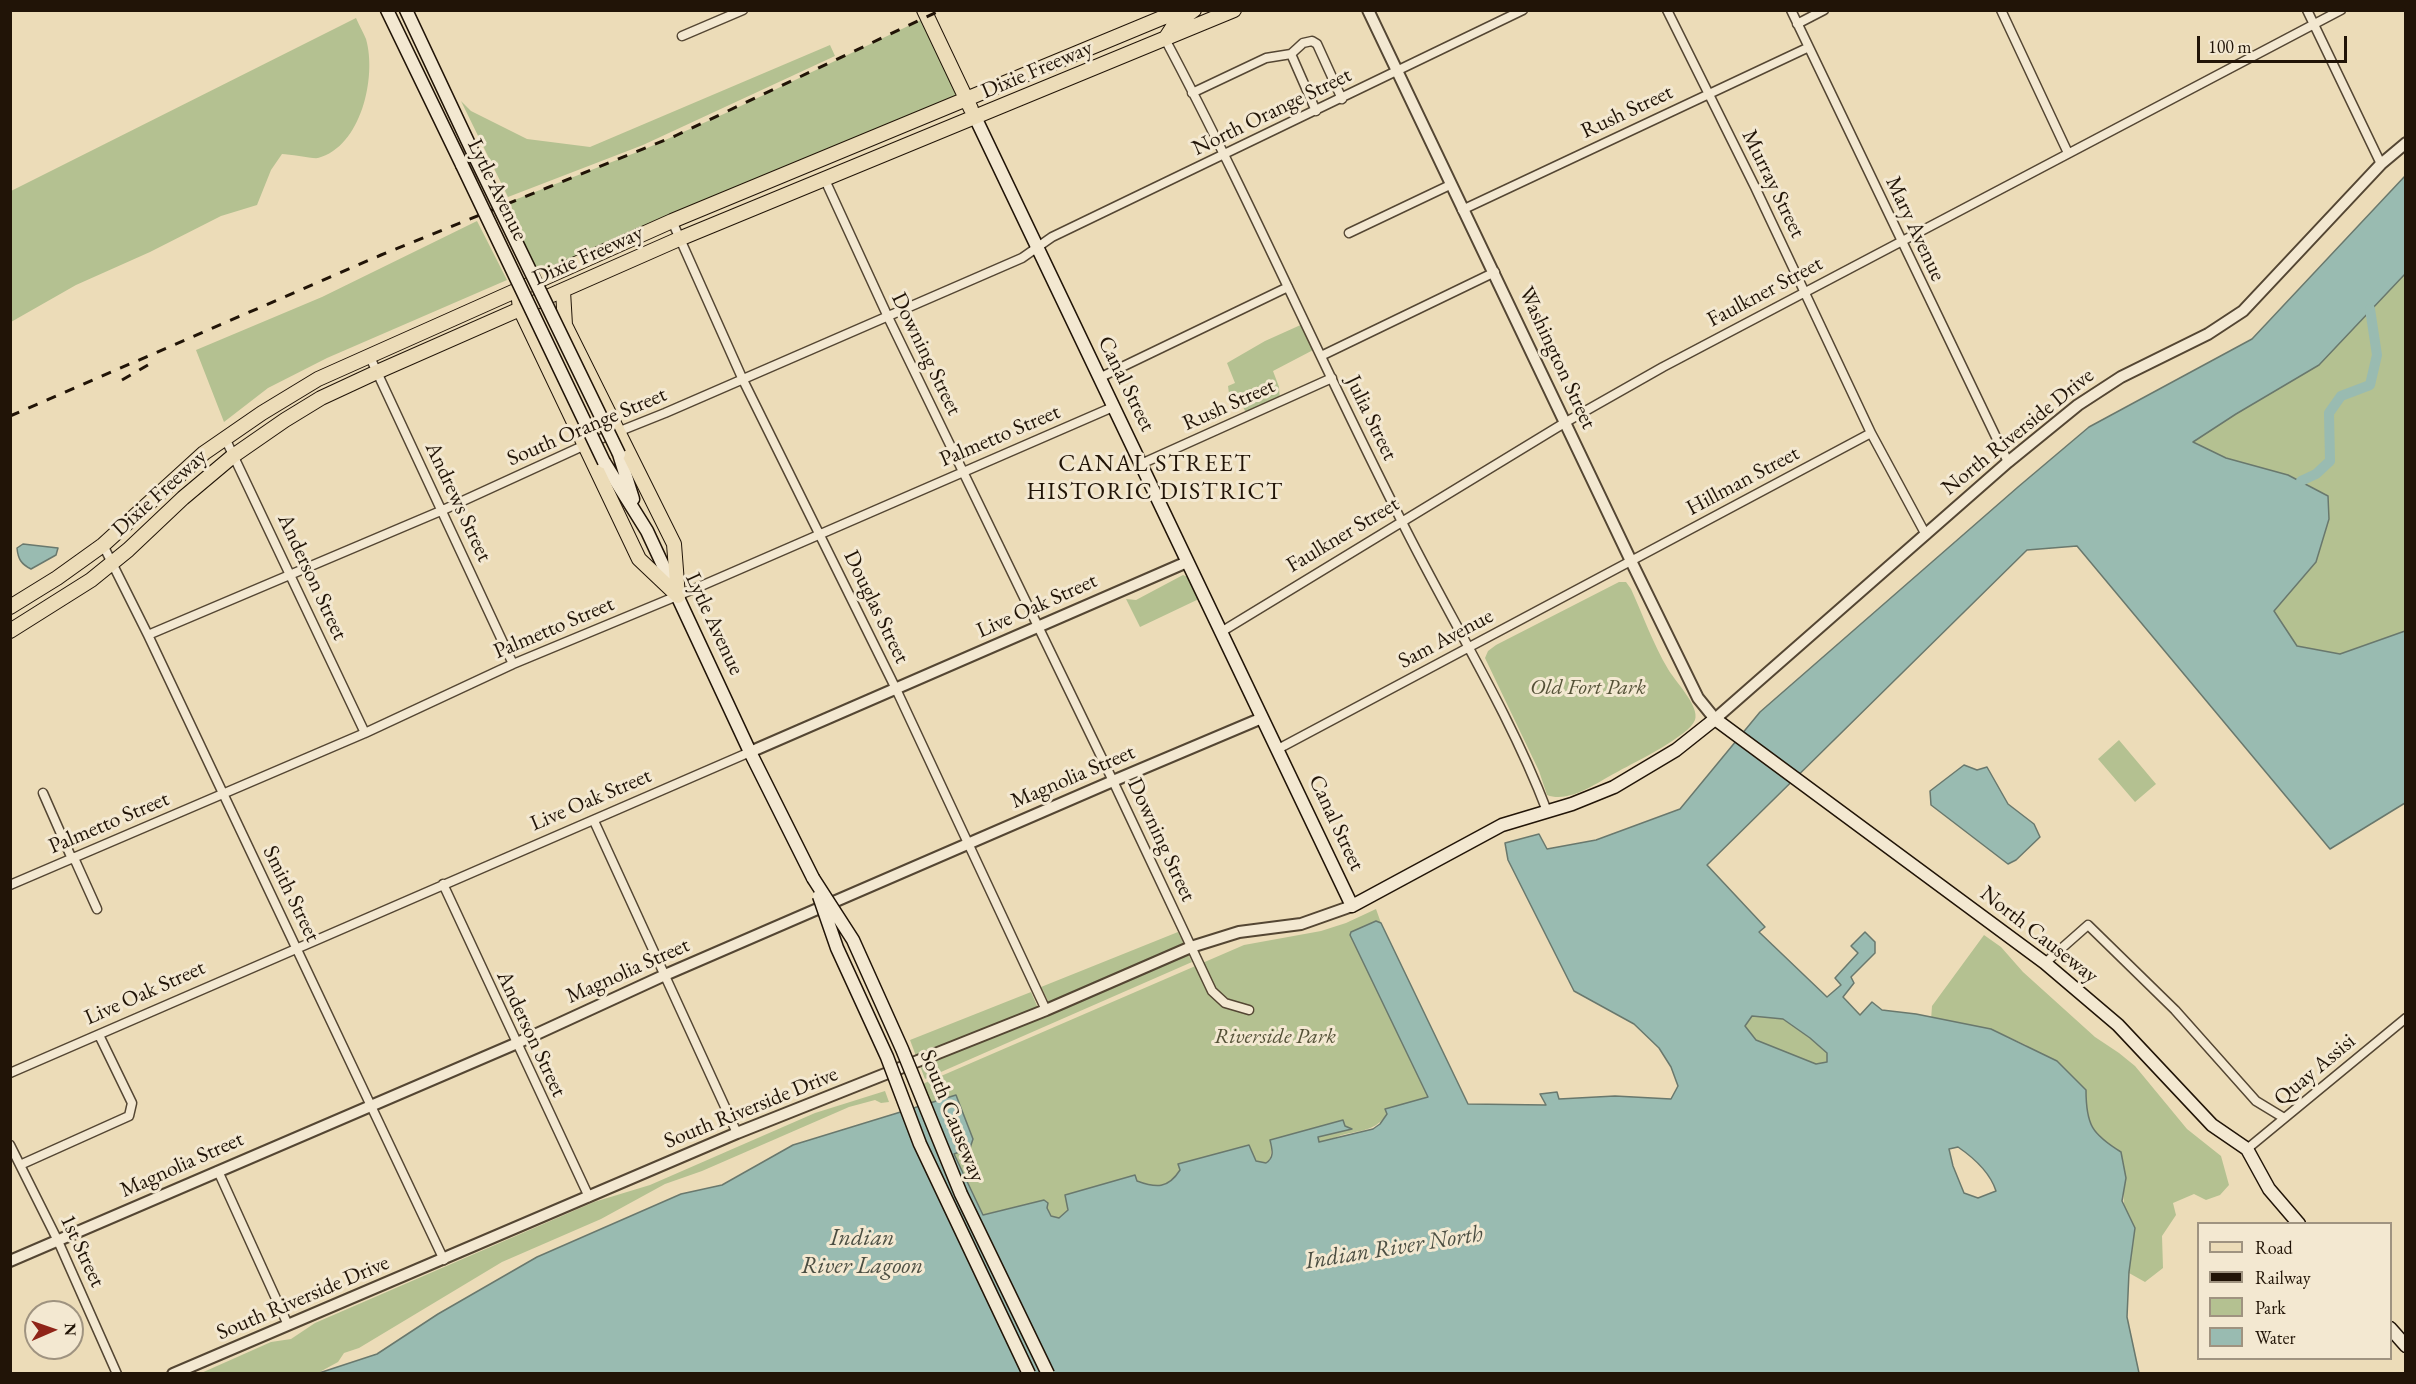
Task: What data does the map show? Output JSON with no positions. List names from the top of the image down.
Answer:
{
  "streets": {
    "main road": [
      "Dixie Freeway",
      "Lytle Avenue",
      "Canal Street",
      "North Causeway",
      "South Causeway"
    ],
    "street": [
      "North Orange Street",
      "Rush Street",
      "Murray Street",
      "Mary Avenue",
      "Faulkner Street",
      "Downing Street",
      "Washington Street",
      "Julia Street",
      "South Orange Street",
      "North Riverside Drive",
      "Palmetto Street",
      "Hillman Street",
      "Andrews Street",
      "Anderson Street",
      "Live Oak Street",
      "Douglas Street",
      "Sam Avenue",
      "Magnolia Street",
      "Smith Street",
      "Quay Assisi",
      "South Riverside Drive",
      "1st Street"
    ]
  },
  "crossings": [
    ["Dixie Freeway", "Downing Street"],
    ["Dixie Freeway", "Canal Street"],
    ["Dixie Freeway", "Julia Street"],
    ["Dixie Freeway", "Andrews Street"],
    ["Dixie Freeway", "Anderson Street"],
    ["Dixie Freeway", "Douglas Street"],
    ["Dixie Freeway", "Smith Street"],
    ["North Orange Street", "Washington Street"],
    ["North Orange Street", "Canal Street"],
    ["North Orange Street", "Julia Street"],
    ["North Orange Street", "South Orange Street"],
    ["Rush Street", "Murray Street"],
    ["Rush Street", "Mary Avenue"],
    ["Rush Street", "Washington Street"],
    ["Rush Street", "Canal Street"],
    ["Rush Street", "Julia Street"],
    ["Murray Street", "Faulkner Street"],
    ["Murray Street", "North Riverside Drive"],
    ["Murray Street", "Hillman Street"],
    ["Lytle Avenue", "Palmetto Street"],
    ["Lytle Avenue", "Live Oak Street"],
    ["Lytle Avenue", "South Causeway"],
    ["Mary Avenue", "Faulkner Street"],
    ["Mary Avenue", "North Riverside Drive"],
    ["Faulkner Street", "Washington Street"],
    ["Faulkner Street", "Canal Street"],
    ["Faulkner Street", "Julia Street"],
    ["Downing Street", "South Orange Street"],
    ["Downing Street", "Palmetto Street"],
    ["Downing Street", "Live Oak Street"],
    ["Downing Street", "Magnolia Street"],
    ["Downing Street", "South Riverside Drive"],
    ["Washington Street", "North Riverside Drive"],
    ["Washington Street", "Hillman Street"],
    ["Washington Street", "Sam Avenue"],
    ["Washington Street", "North Causeway"],
    ["Canal Street", "South Orange Street"],
    ["Canal Street", "Palmetto Street"],
    ["Canal Street", "Live Oak Street"],
    ["Canal Street", "Sam Avenue"],
    ["Canal Street", "Magnolia Street"],
    ["Canal Street", "South Riverside Drive"],
    ["Julia Street", "Sam Avenue"],
    ["South Orange Street", "Andrews Street"],
    ["South Orange Street", "Anderson Street"],
    ["South Orange Street", "Douglas Street"],
    ["South Orange Street", "Smith Street"],
    ["North Riverside Drive", "North Causeway"],
    ["Palmetto Street", "Andrews Street"],
    ["Palmetto Street", "Anderson Street"],
    ["Palmetto Street", "Douglas Street"],
    ["Palmetto Street", "Smith Street"],
    ["Hillman Street", "Sam Avenue"],
    ["Anderson Street", "Live Oak Street"],
    ["Anderson Street", "Magnolia Street"],
    ["Anderson Street", "South Riverside Drive"],
    ["Live Oak Street", "Douglas Street"],
    ["Live Oak Street", "Smith Street"],
    ["Live Oak Street", "South Causeway"],
    ["Douglas Street", "Magnolia Street"],
    ["Douglas Street", "South Riverside Drive"],
    ["Magnolia Street", "Smith Street"],
    ["Magnolia Street", "1st Street"],
    ["Smith Street", "South Riverside Drive"],
    ["North Causeway", "Quay Assisi"]
  ],
  "districts": ["CANAL STREET HISTORIC DISTRICT"],
  "water": ["Indian River Lagoon", "Indian River North"],
  "parks": ["Old Fort Park", "Riverside Park"],
  "legend": [
    "Road",
    "Railway",
    "Park",
    "Water"
  ],
  "scale_bar": "100 m",
  "north": "right"
}
